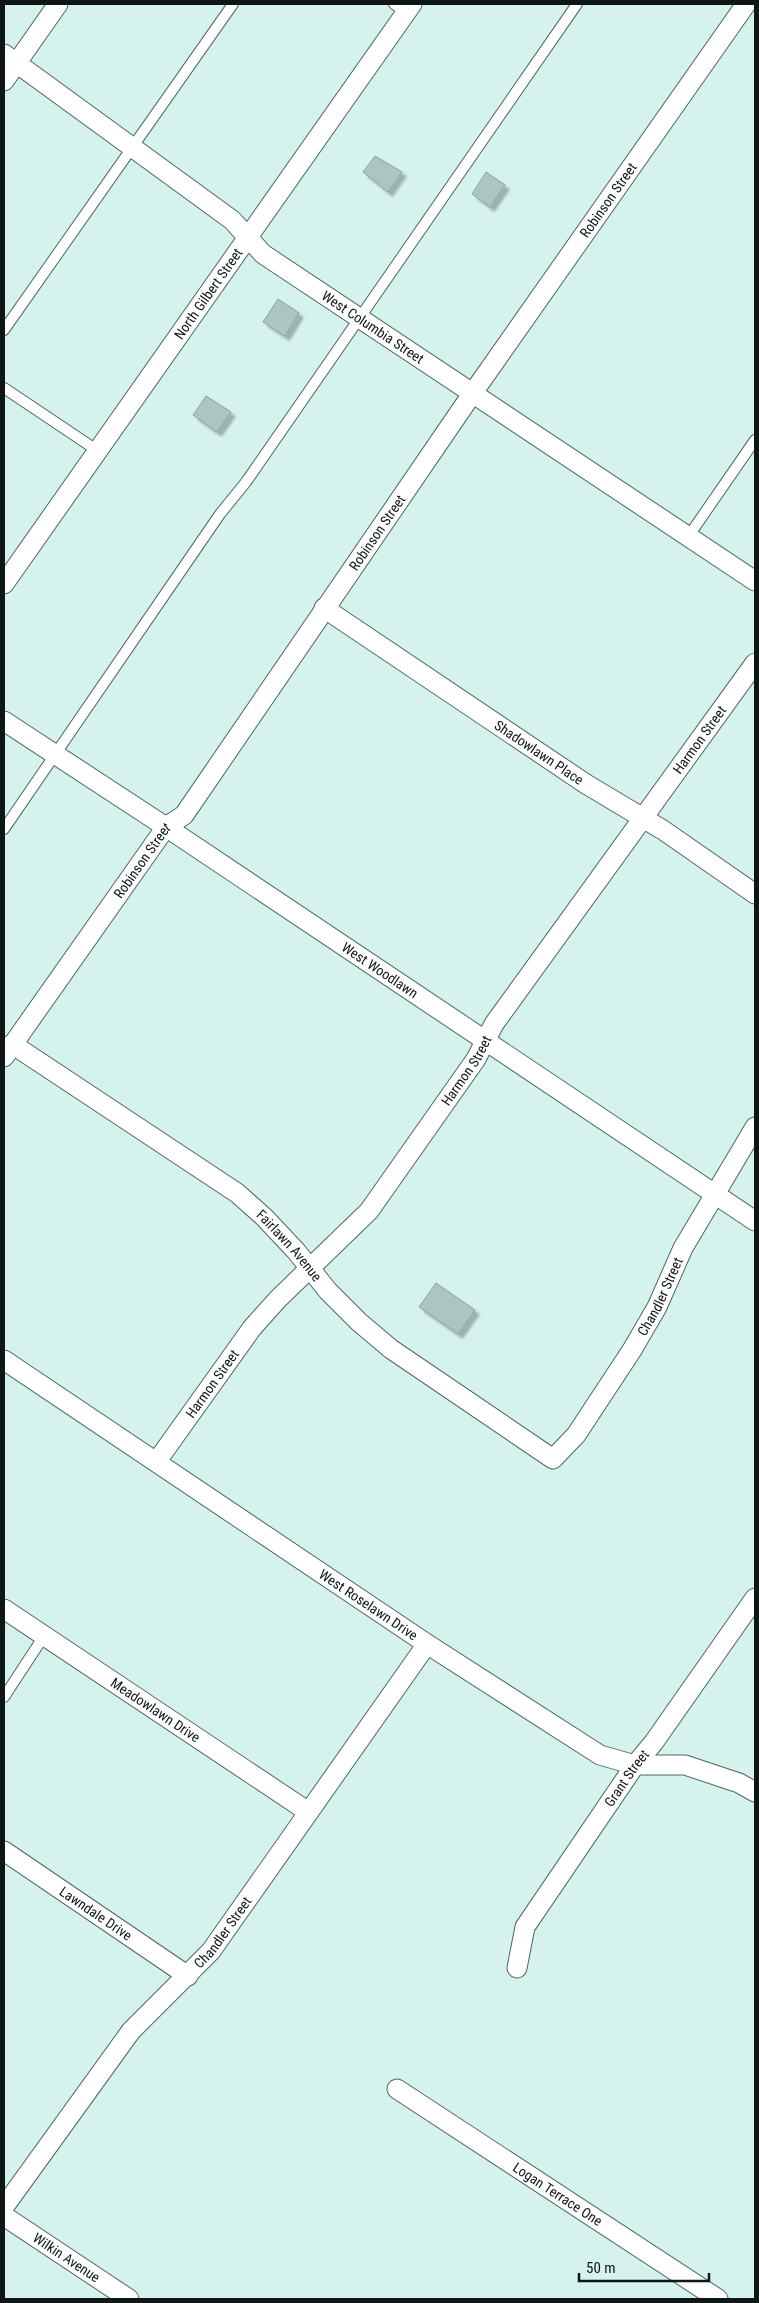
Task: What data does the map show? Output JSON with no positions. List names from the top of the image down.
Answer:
{
  "streets": {
    "street": [
      "Robinson Street",
      "North Gilbert Street",
      "West Columbia Street",
      "Harmon Street",
      "Shadowlawn Place",
      "West Woodlawn",
      "Fairlawn Avenue",
      "Chandler Street",
      "West Roselawn Drive",
      "Meadowlawn Drive",
      "Grant Street",
      "Lawndale Drive",
      "Logan Terrace One",
      "Wilkin Avenue"
    ]
  },
  "crossings": [
    ["Robinson Street", "West Columbia Street"],
    ["Robinson Street", "Shadowlawn Place"],
    ["Robinson Street", "West Woodlawn"],
    ["Robinson Street", "Fairlawn Avenue"],
    ["North Gilbert Street", "West Columbia Street"],
    ["Harmon Street", "Shadowlawn Place"],
    ["Harmon Street", "West Woodlawn"],
    ["Harmon Street", "Fairlawn Avenue"],
    ["Harmon Street", "West Roselawn Drive"],
    ["West Woodlawn", "Chandler Street"],
    ["Fairlawn Avenue", "Chandler Street"],
    ["Chandler Street", "West Roselawn Drive"],
    ["Chandler Street", "Meadowlawn Drive"],
    ["Chandler Street", "Lawndale Drive"],
    ["West Roselawn Drive", "Grant Street"]
  ],
  "scale_bar": "50 m"
}
